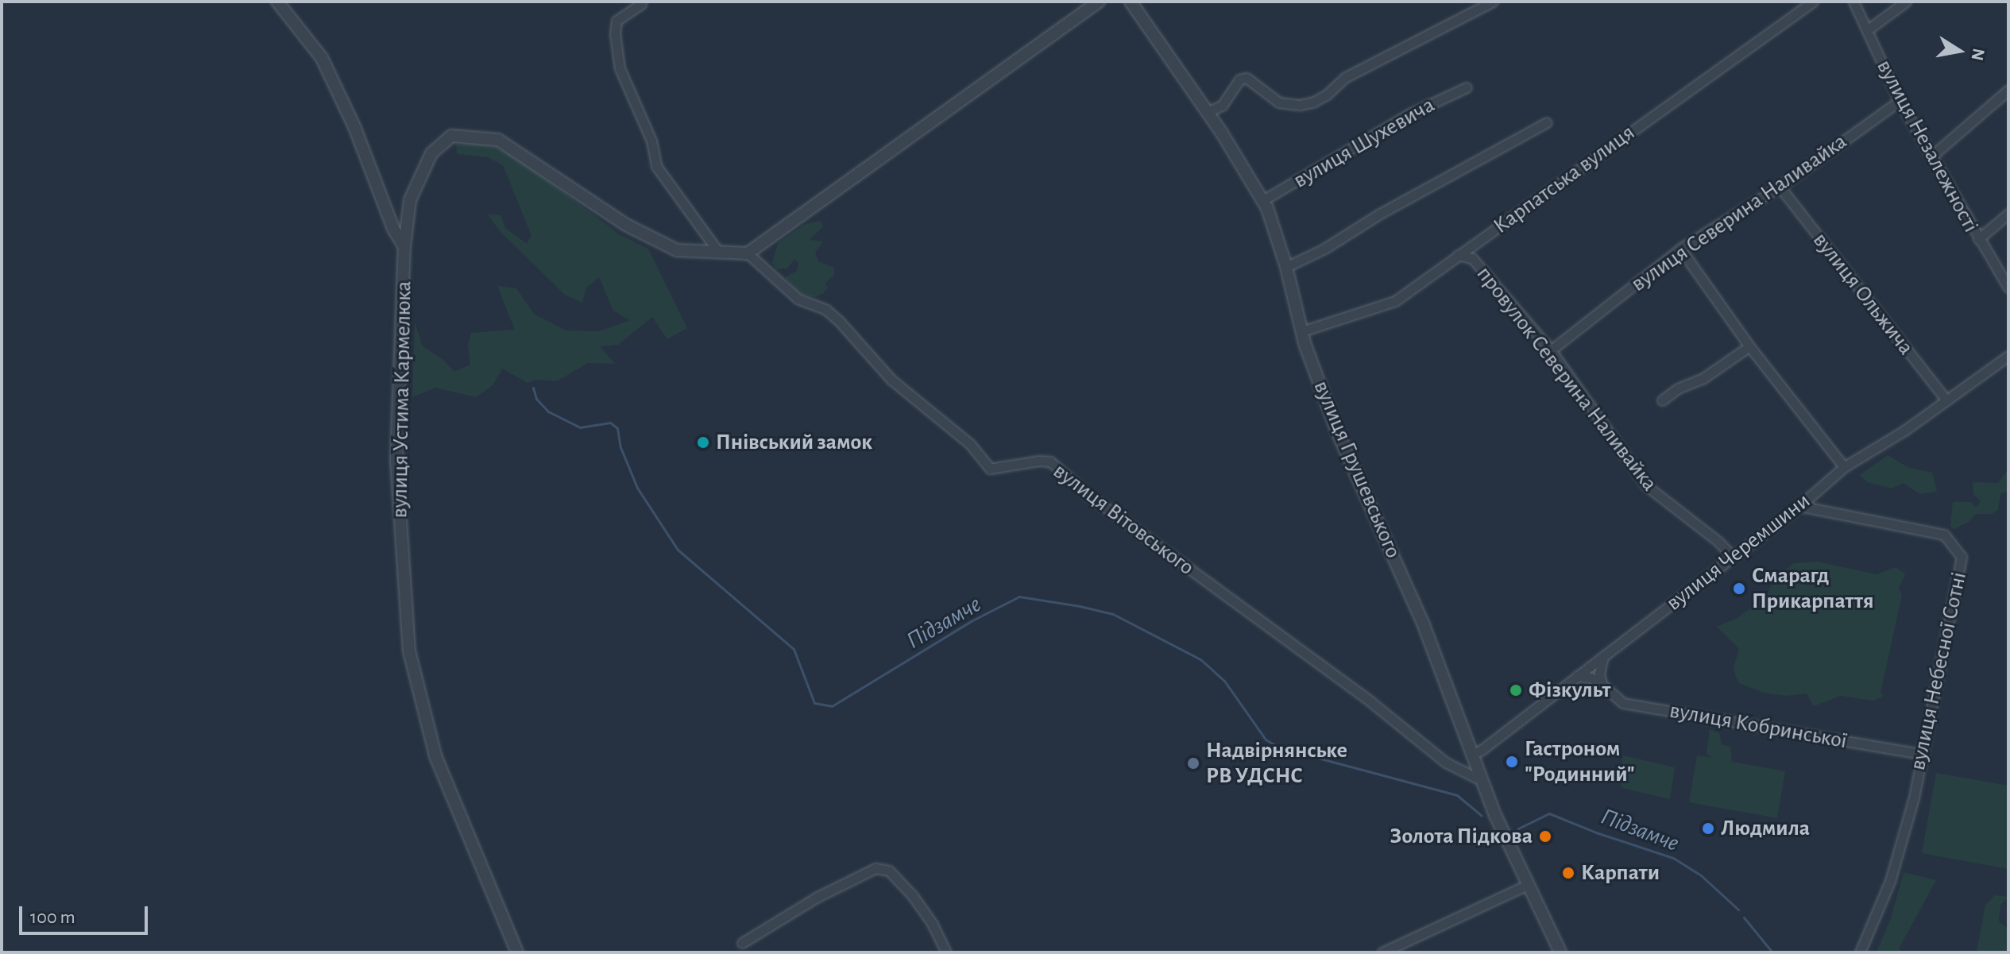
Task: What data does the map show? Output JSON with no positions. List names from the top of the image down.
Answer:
{
  "streets": {
    "street": [
      "вулиця Шухевича",
      "вулиця Незалежності",
      "Карпатська вулиця",
      "вулиця Северина Наливайка",
      "вулиця Ольжича",
      "провулок Северина Наливайка",
      "вулиця Устима Кармелюка",
      "вулиця Грушевського",
      "вулиця Вітовського",
      "вулиця Черемшини",
      "вулиця Небесної Сотні",
      "вулиця Кобринської"
    ]
  },
  "crossings": [
    ["вулиця Шухевича", "вулиця Грушевського"],
    ["вулиця Незалежності", "вулиця Северина Наливайка"],
    ["Карпатська вулиця", "провулок Северина Наливайка"],
    ["Карпатська вулиця", "вулиця Грушевського"],
    ["вулиця Северина Наливайка", "вулиця Ольжича"],
    ["вулиця Северина Наливайка", "провулок Северина Наливайка"],
    ["вулиця Ольжича", "вулиця Черемшини"],
    ["провулок Северина Наливайка", "вулиця Черемшини"],
    ["вулиця Устима Кармелюка", "вулиця Вітовського"],
    ["вулиця Грушевського", "вулиця Вітовського"],
    ["вулиця Грушевського", "вулиця Черемшини"],
    ["вулиця Черемшини", "вулиця Небесної Сотні"],
    ["вулиця Черемшини", "вулиця Кобринської"],
    ["вулиця Небесної Сотні", "вулиця Кобринської"]
  ],
  "water": ["Підзамче"],
  "places": [
    "Пнівський замок",
    "Смарагд Прикарпаття",
    "Фізкульт",
    "Гастроном \"Родинний\"",
    "Надвірнянське РВ УДСНС",
    "Людмила",
    "Золота Підкова",
    "Карпати"
  ],
  "scale_bar": "100 m",
  "north": "right"
}
